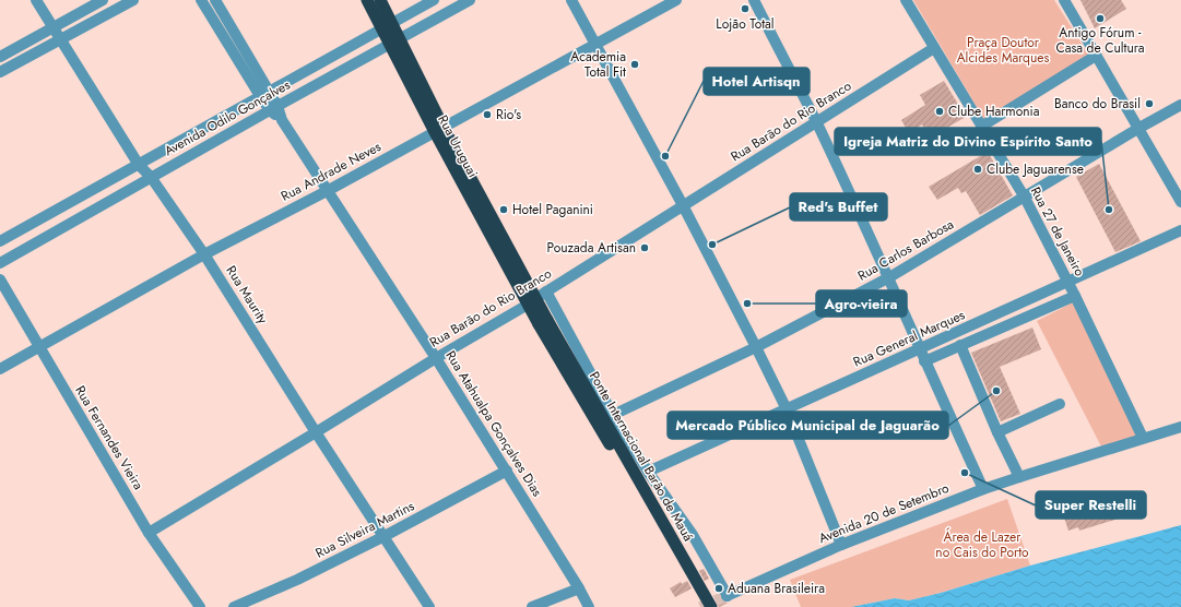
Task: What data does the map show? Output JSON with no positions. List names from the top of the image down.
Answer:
{
  "streets": {
    "highway": ["Rua Uruguai", "Ponte Internacional Barão de Mauá"],
    "street": [
      "Avenida Odilo Gonçalves",
      "Rua Barão do Rio Branco",
      "Rua Andrade Neves",
      "Rua 27 de Janeiro",
      "Rua Carlos Barbosa",
      "Rua Maurity",
      "Rua General Marques",
      "Rua Atahualpa Gonçalves Dias",
      "Rua Fernandes Vieira",
      "Avenida 20 de Setembro",
      "Rua Silveira Martins"
    ]
  },
  "crossings": [
    ["Avenida Odilo Gonçalves", "Rua Uruguai"],
    ["Avenida Odilo Gonçalves", "Rua Maurity"],
    ["Avenida Odilo Gonçalves", "Rua Atahualpa Gonçalves Dias"],
    ["Rua Barão do Rio Branco", "Rua Uruguai"],
    ["Rua Barão do Rio Branco", "Rua 27 de Janeiro"],
    ["Rua Barão do Rio Branco", "Rua Maurity"],
    ["Rua Barão do Rio Branco", "Rua Atahualpa Gonçalves Dias"],
    ["Rua Barão do Rio Branco", "Rua Fernandes Vieira"],
    ["Rua Uruguai", "Rua Andrade Neves"],
    ["Rua Uruguai", "Ponte Internacional Barão de Mauá"],
    ["Rua Andrade Neves", "Rua Maurity"],
    ["Rua Andrade Neves", "Rua Atahualpa Gonçalves Dias"],
    ["Rua Andrade Neves", "Rua Fernandes Vieira"],
    ["Rua 27 de Janeiro", "Rua Carlos Barbosa"],
    ["Rua 27 de Janeiro", "Rua General Marques"],
    ["Rua 27 de Janeiro", "Avenida 20 de Setembro"],
    ["Rua Maurity", "Rua Silveira Martins"],
    ["Rua General Marques", "Avenida 20 de Setembro"],
    ["Rua Atahualpa Gonçalves Dias", "Rua Silveira Martins"]
  ],
  "parks": ["Praça Doutor Alcides Marques", "Área de Lazer no Cais do Porto"],
  "places": [
    "Lojão Total",
    "Antigo Fórum - Casa de Cultura",
    "Academia Total Fit",
    "Banco do Brasil",
    "Clube Harmonia",
    "Rio's",
    "Hotel Artisqn",
    "Clube Jaguarense",
    "Hotel Paganini",
    "Igreja Matriz do Divino Espírito Santo",
    "Red's Buffet",
    "Pouzada Artisan",
    "Agro-vieira",
    "Mercado Público Municipal de Jaguarão",
    "Super Restelli",
    "Aduana Brasileira"
  ]
}
